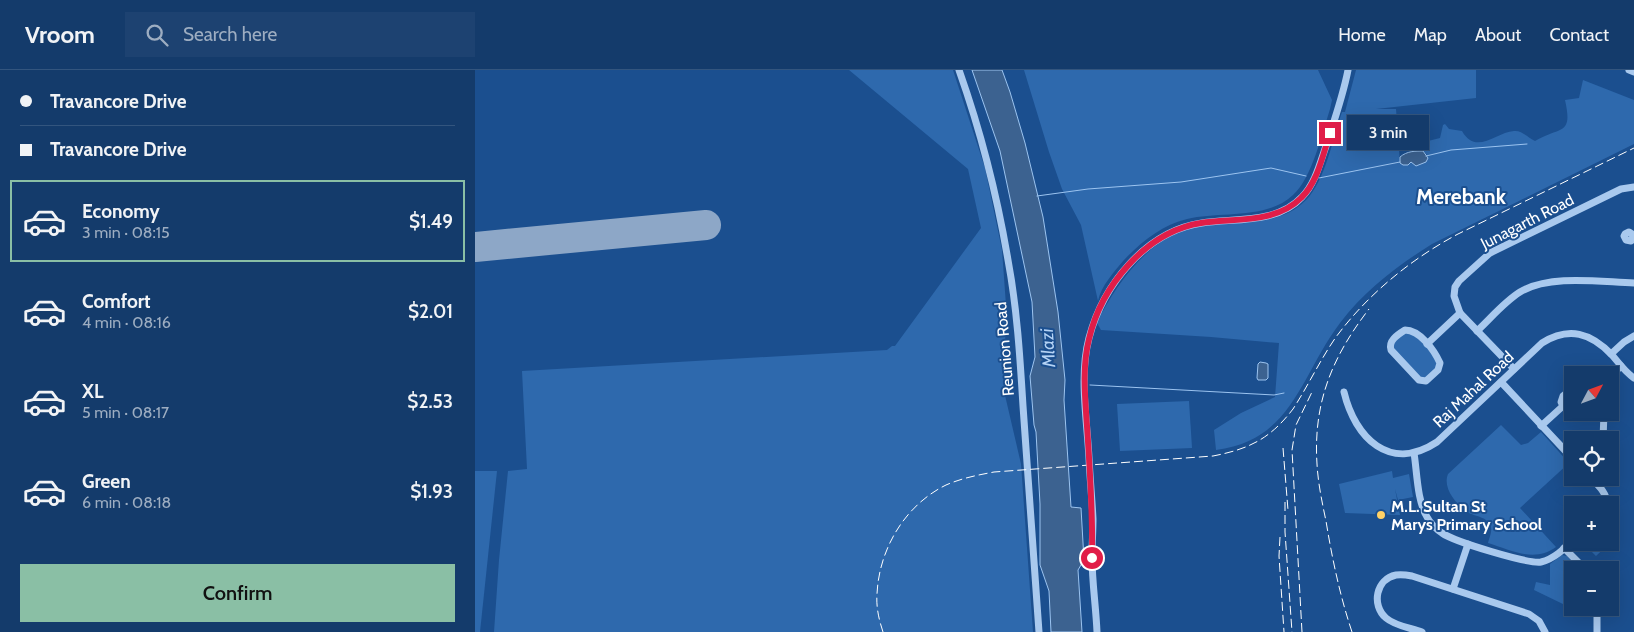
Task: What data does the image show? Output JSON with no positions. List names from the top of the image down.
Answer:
{
  "streets": {
    "street": ["Junagarth Road", "Reunion Road", "Raj Mahal Road"]
  },
  "districts": ["Merebank"],
  "water": ["Mlazi"],
  "places": ["M.L. Sultan St Marys Primary School"],
  "north": "top right",
  "page": {
    "header": "Vroom",
    "search": "Search here",
    "nav": [
      "Home",
      "Map",
      "About",
      "Contact"
    ],
    "banner": ["Travancore Drive", "Travancore Drive"],
    "bubble": "3 min",
    "list": [
      {
        "name": "Economy",
        "note": "3 min · 08:15",
        "value": "$1.49"
      },
      {
        "name": "Comfort",
        "note": "4 min · 08:16",
        "value": "$2.01"
      },
      {
        "name": "XL",
        "note": "5 min · 08:17",
        "value": "$2.53"
      },
      {
        "name": "Green",
        "note": "6 min · 08:18",
        "value": "$1.93"
      }
    ],
    "map_buttons": ["+", "−"],
    "buttons": "Confirm"
  }
}
